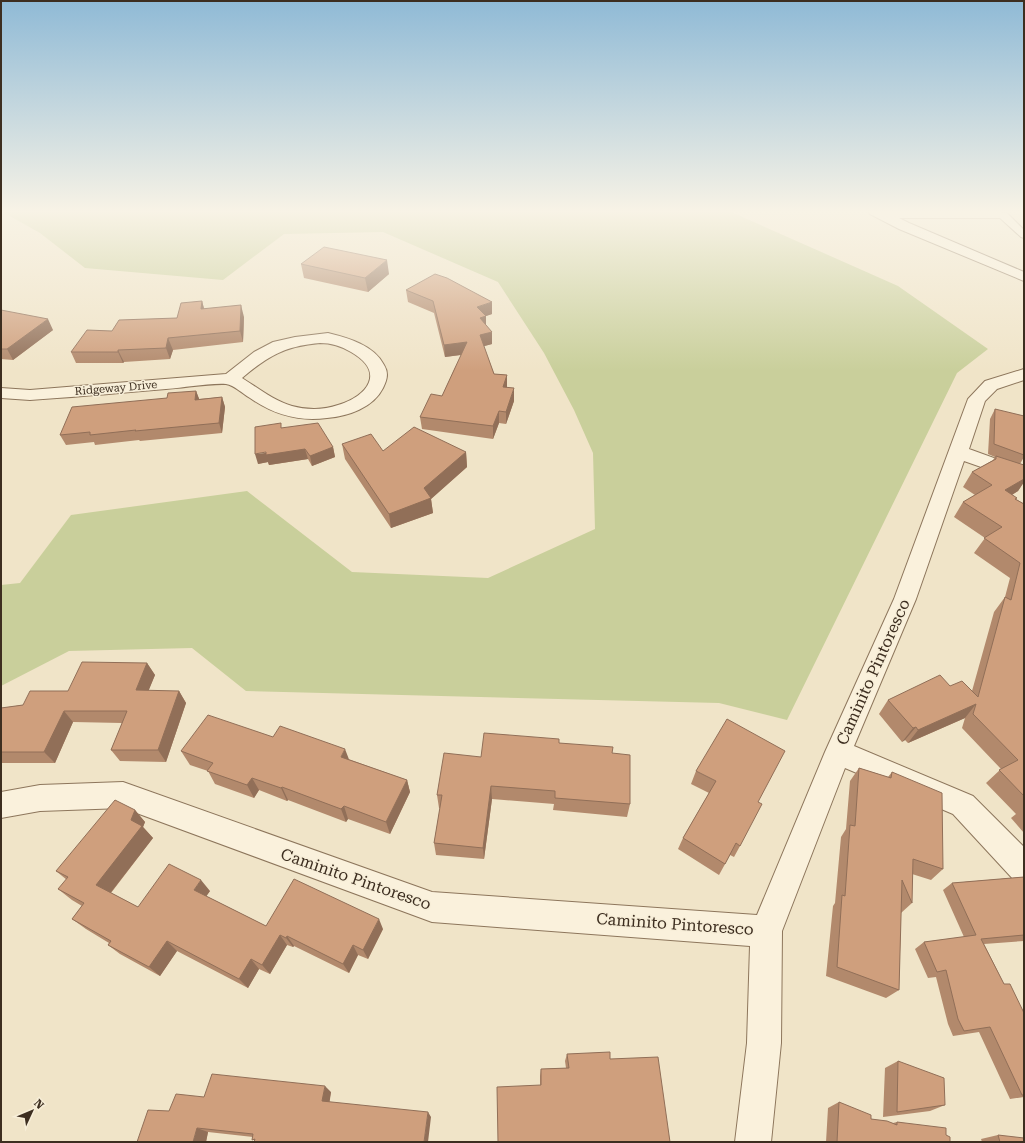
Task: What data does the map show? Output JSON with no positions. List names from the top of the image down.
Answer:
{
  "streets": {
    "street": ["Ridgeway Drive", "Caminito Pintoresco"]
  },
  "north": "top right"
}
